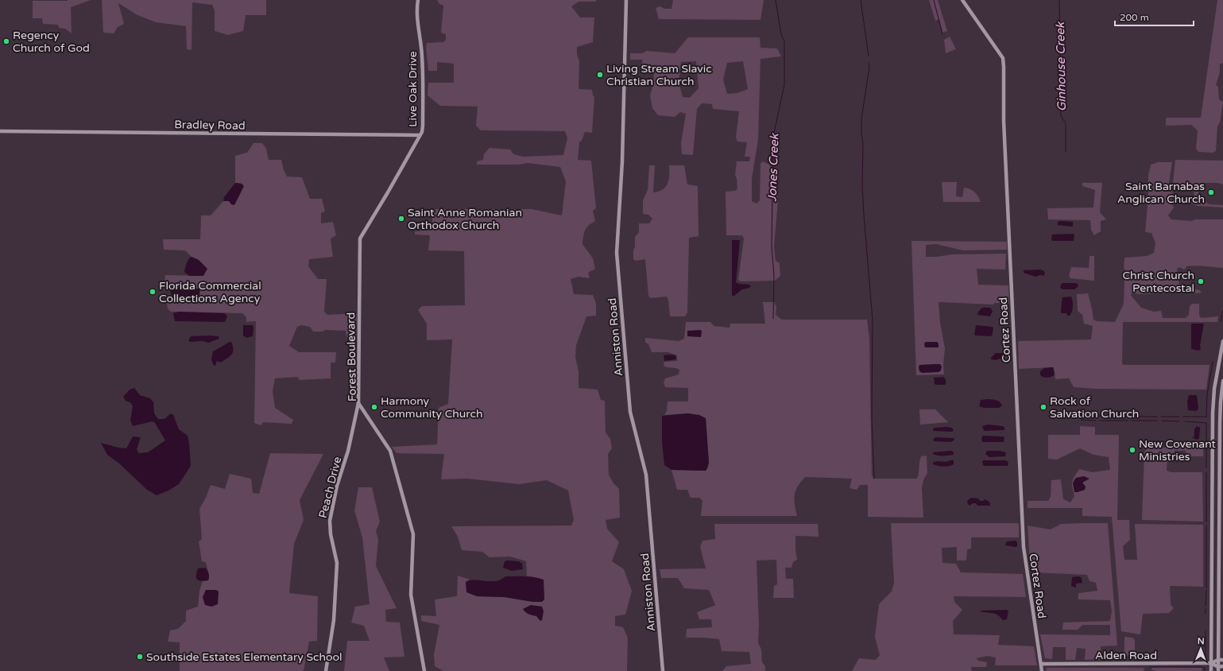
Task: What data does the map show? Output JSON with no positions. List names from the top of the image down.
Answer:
{
  "streets": {
    "street": [
      "Live Oak Drive",
      "Bradley Road",
      "Cortez Road",
      "Anniston Road",
      "Forest Boulevard",
      "Peach Drive",
      "Alden Road"
    ]
  },
  "crossings": [
    ["Live Oak Drive", "Bradley Road"],
    ["Live Oak Drive", "Forest Boulevard"],
    ["Cortez Road", "Alden Road"],
    ["Forest Boulevard", "Peach Drive"]
  ],
  "water": ["Ginhouse Creek", "Jones Creek"],
  "places": [
    "Regency Church of God",
    "Living Stream Slavic Christian Church",
    "Saint Barnabas Anglican Church",
    "Saint Anne Romanian Orthodox Church",
    "Christ Church Pentecostal",
    "Florida Commercial Collections Agency",
    "Harmony Community Church",
    "Rock of Salvation Church",
    "New Covenant Ministries",
    "Southside Estates Elementary School"
  ],
  "scale_bar": "200 m",
  "north": "top"
}
